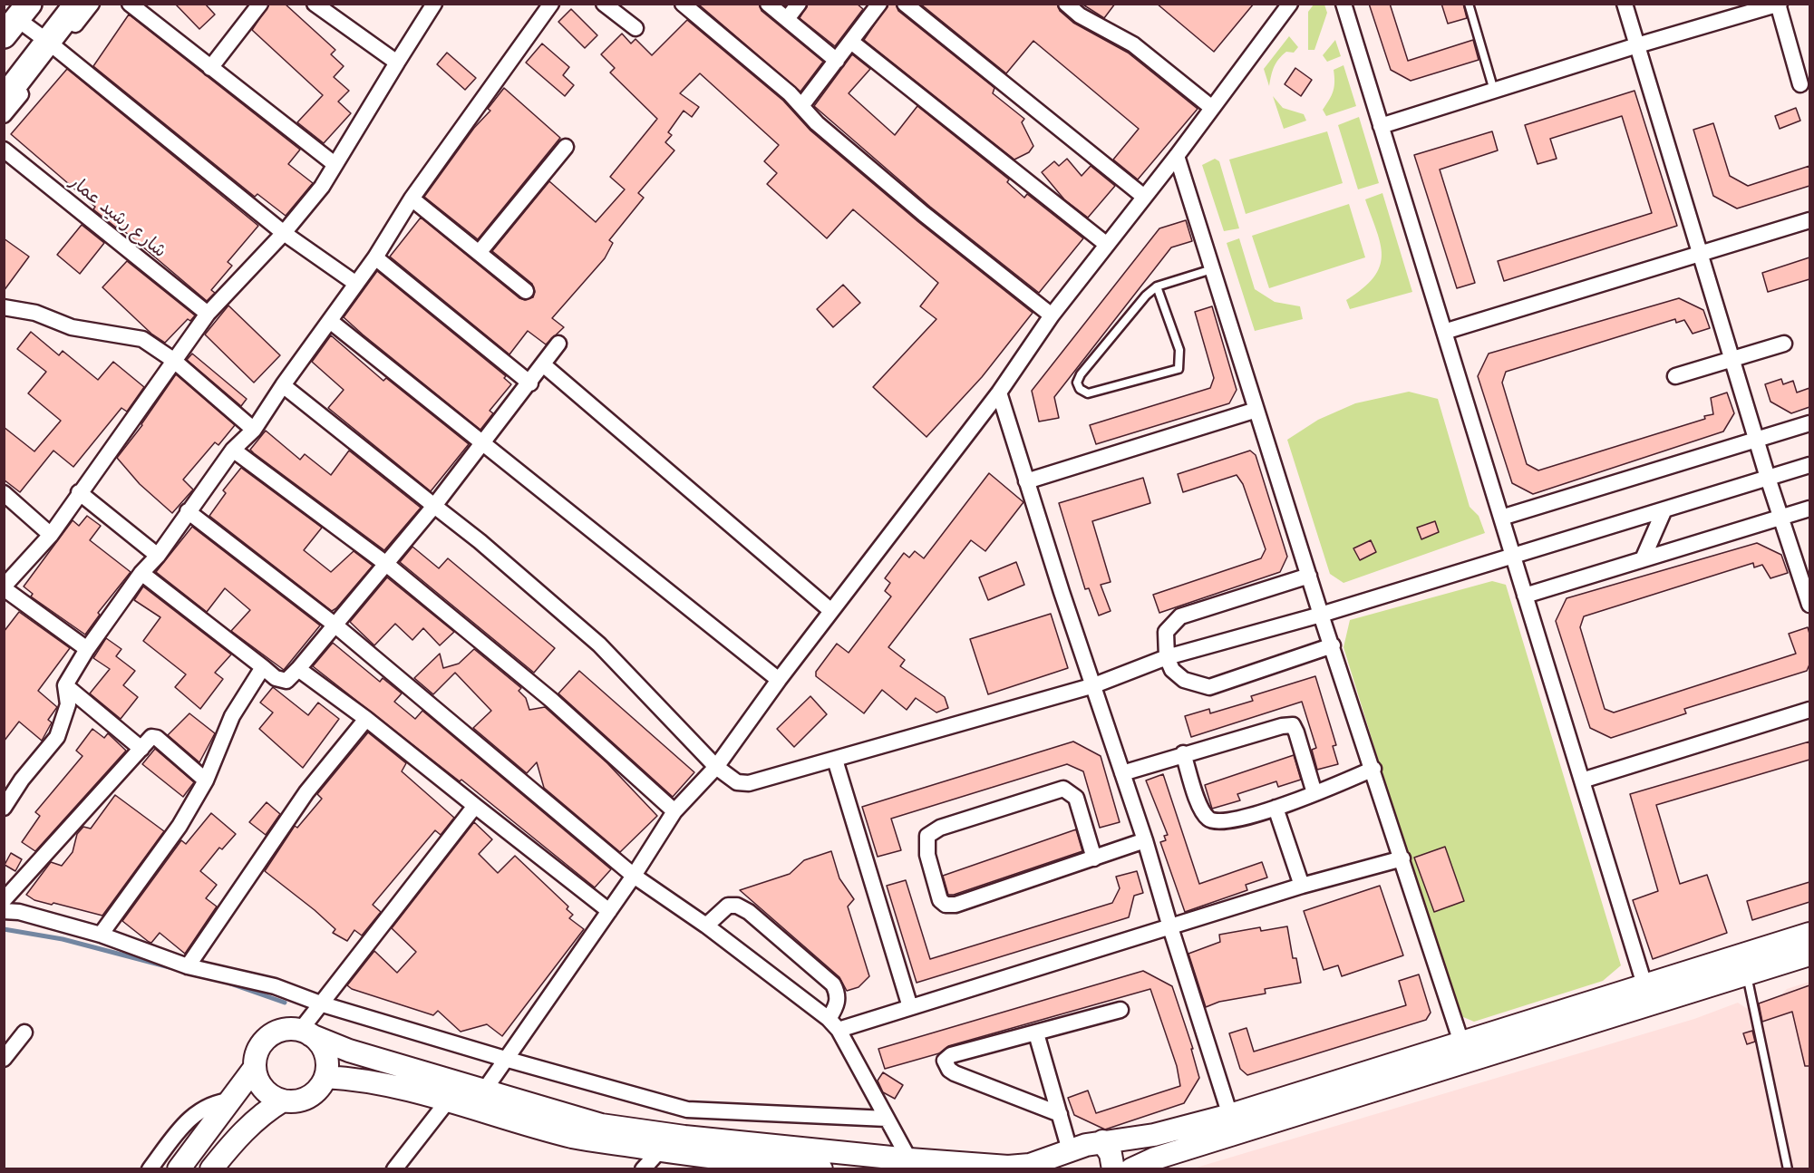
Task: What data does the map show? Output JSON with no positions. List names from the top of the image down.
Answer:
{
  "streets": {
    "street": ["شارع رشيد عمار"]
  }
}
